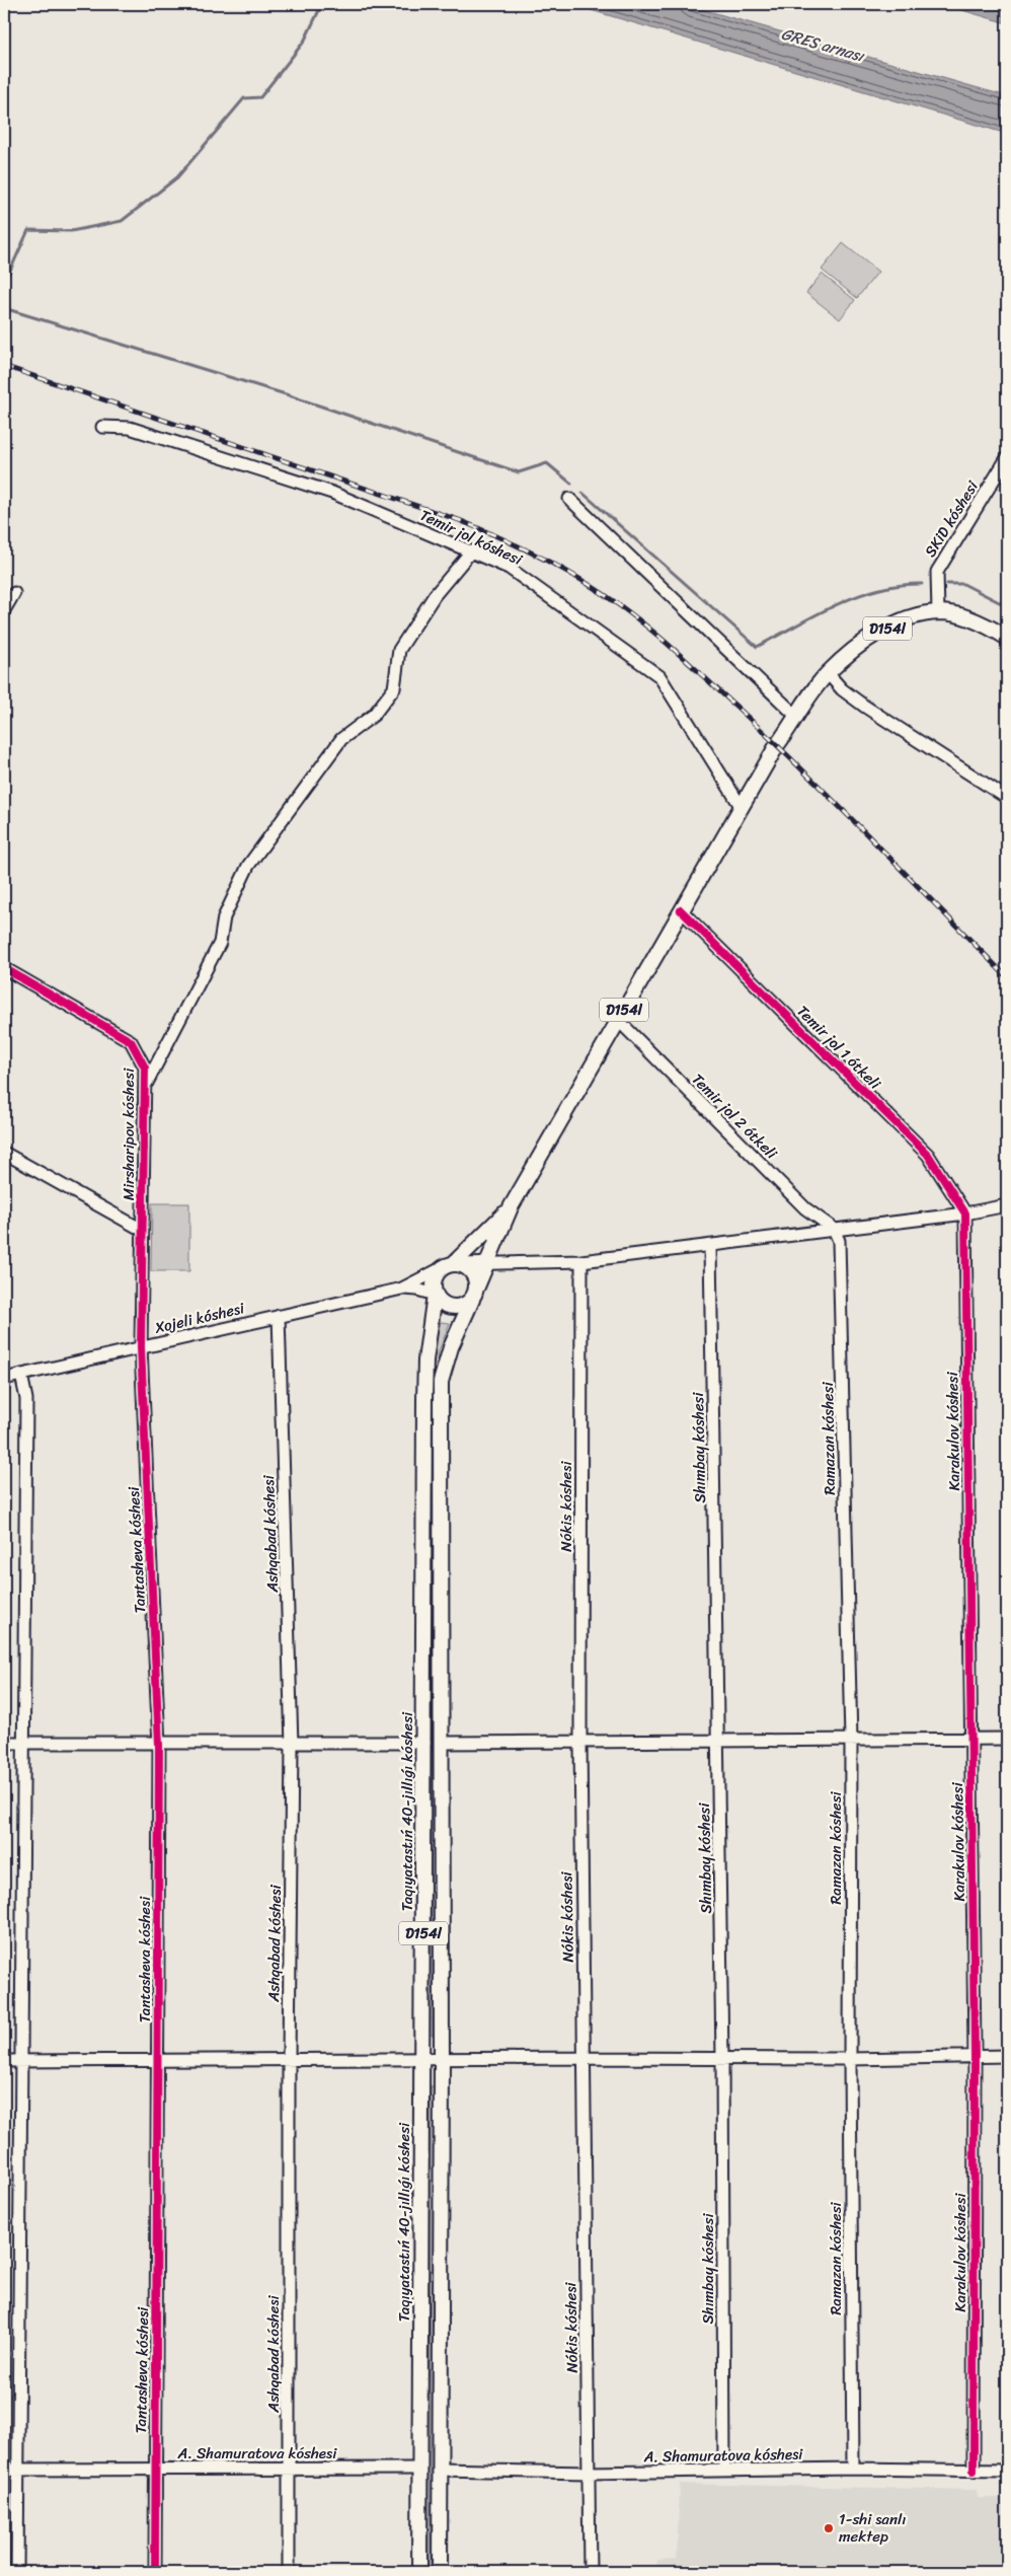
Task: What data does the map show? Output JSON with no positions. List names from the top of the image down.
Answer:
{
  "streets": {
    "main road": ["D154l", "Taqıyatastıń 40-jıllıǵı kóshesi"],
    "street": [
      "SKiD kóshesi",
      "Temir jol kóshesi",
      "Temir jol 1 ótkeli",
      "Temir jol 2 ótkeli",
      "Mirsharipov kóshesi",
      "Xojeli kóshesi",
      "Karakulov kóshesi",
      "Ramazan kóshesi",
      "Shımbay kóshesi",
      "Nókis kóshesi",
      "Ashqabad kóshesi",
      "Tantasheva kóshesi",
      "A. Shamuratova kóshesi"
    ]
  },
  "crossings": [
    ["SKiD kóshesi", "D154l"],
    ["Temir jol kóshesi", "D154l"],
    ["D154l", "Temir jol 1 ótkeli"],
    ["D154l", "Temir jol 2 ótkeli"],
    ["D154l", "Taqıyatastıń 40-jıllıǵı kóshesi"],
    ["D154l", "A. Shamuratova kóshesi"],
    ["Temir jol 1 ótkeli", "Karakulov kóshesi"],
    ["Temir jol 2 ótkeli", "Ramazan kóshesi"],
    ["Mirsharipov kóshesi", "Xojeli kóshesi"],
    ["Mirsharipov kóshesi", "Tantasheva kóshesi"],
    ["Xojeli kóshesi", "Ashqabad kóshesi"],
    ["Xojeli kóshesi", "Tantasheva kóshesi"],
    ["Karakulov kóshesi", "A. Shamuratova kóshesi"],
    ["Ramazan kóshesi", "A. Shamuratova kóshesi"],
    ["Shımbay kóshesi", "A. Shamuratova kóshesi"],
    ["Nókis kóshesi", "A. Shamuratova kóshesi"],
    ["Ashqabad kóshesi", "A. Shamuratova kóshesi"],
    ["Tantasheva kóshesi", "A. Shamuratova kóshesi"],
    ["Taqıyatastıń 40-jıllıǵı kóshesi", "A. Shamuratova kóshesi"]
  ],
  "water": ["GRES arnası"],
  "places": ["1-shi sanlı mektep"]
}
